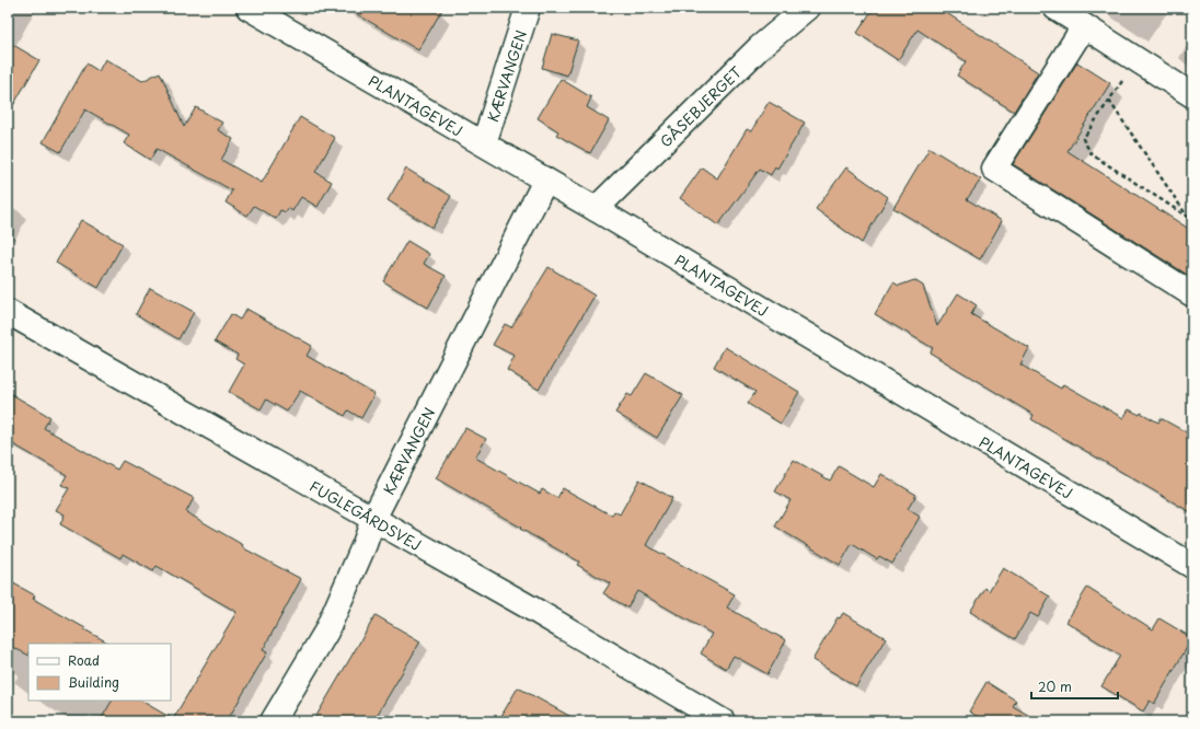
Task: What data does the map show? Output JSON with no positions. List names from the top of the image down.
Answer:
{
  "streets": {
    "street": [
      "KÆRVANGEN",
      "PLANTAGEVEJ",
      "GÅSEBJERGET",
      "FUGLEGÅRDSVEJ"
    ]
  },
  "crossings": [
    ["KÆRVANGEN", "PLANTAGEVEJ"],
    ["KÆRVANGEN", "FUGLEGÅRDSVEJ"],
    ["PLANTAGEVEJ", "GÅSEBJERGET"]
  ],
  "legend": ["Road", "Building"],
  "scale_bar": "20 m"
}
